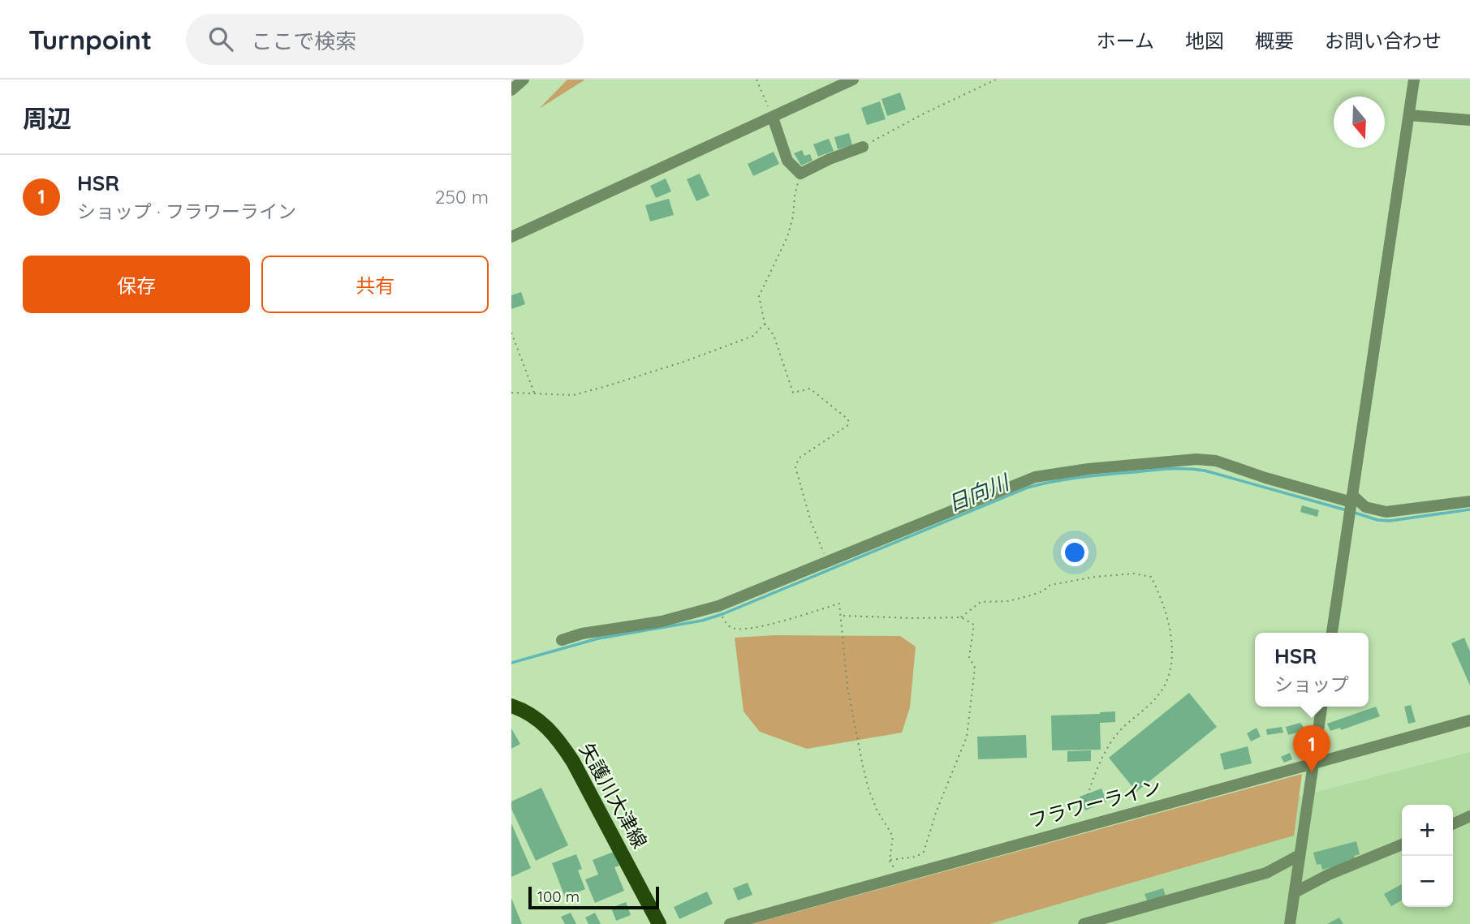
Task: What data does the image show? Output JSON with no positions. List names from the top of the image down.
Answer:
{
  "streets": {
    "main road": ["矢護川大津線"],
    "street": ["フラワーライン"]
  },
  "water": ["日向川"],
  "scale_bar": "100 m",
  "north": "bottom",
  "page": {
    "header": "Turnpoint",
    "search": "ここで検索",
    "nav": [
      "ホーム",
      "地図",
      "概要",
      "お問い合わせ"
    ],
    "heading": "周辺",
    "list": [
      {
        "mark": "1",
        "name": "HSR",
        "note": "ショップ · フラワーライン",
        "value": "250 m"
      }
    ],
    "buttons": ["保存", "共有"],
    "popup": ["HSR", "ショップ"],
    "pins": "1",
    "map_buttons": ["+", "−"],
    "scale": "100 m"
  }
}
